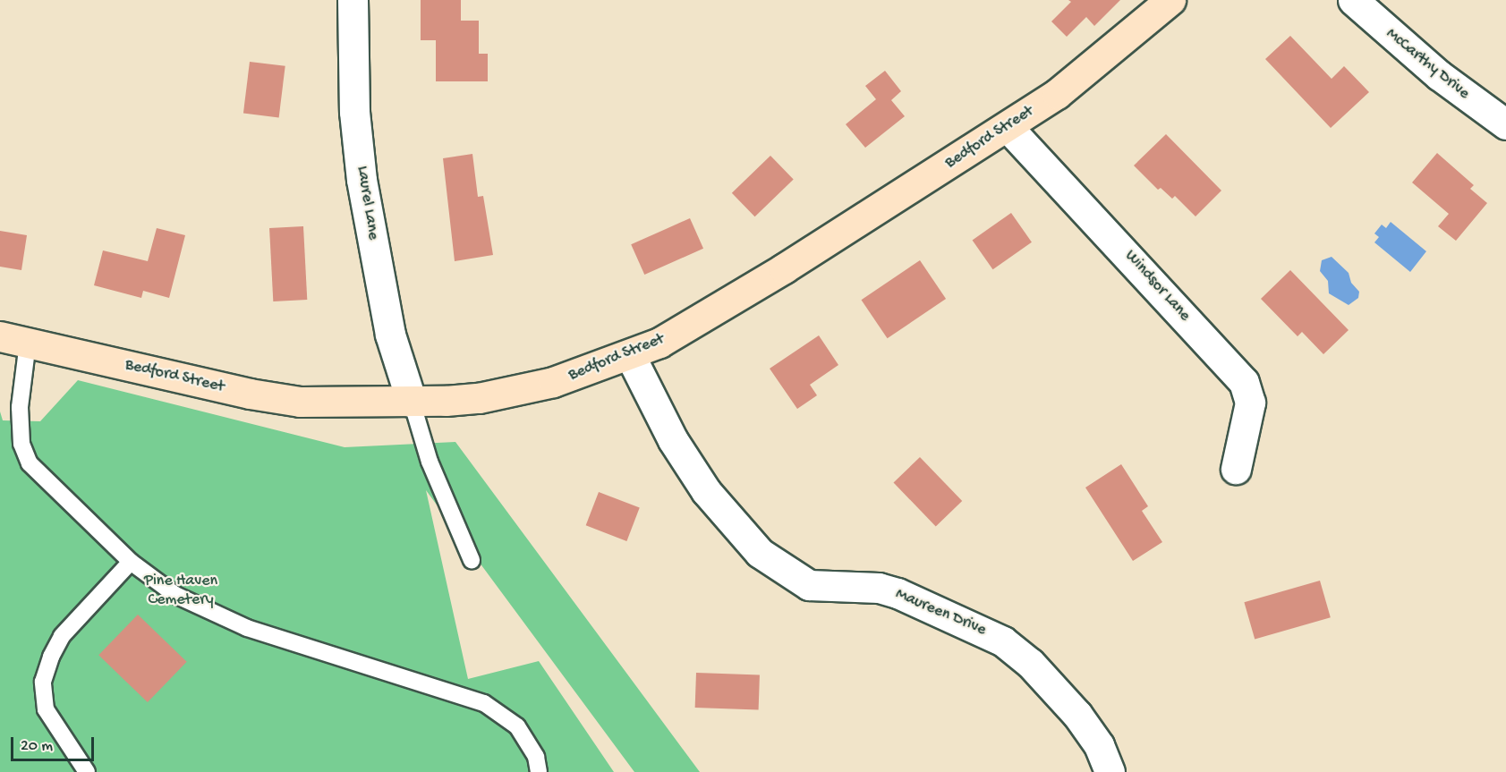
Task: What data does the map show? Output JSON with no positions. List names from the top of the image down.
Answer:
{
  "streets": {
    "main road": ["Bedford Street"],
    "street": [
      "McCarthy Drive",
      "Laurel Lane",
      "Windsor Lane",
      "Maureen Drive"
    ]
  },
  "crossings": [
    ["Bedford Street", "Laurel Lane"],
    ["Bedford Street", "Windsor Lane"],
    ["Bedford Street", "Maureen Drive"]
  ],
  "parks": ["Pine Haven Cemetery"],
  "scale_bar": "20 m"
}
